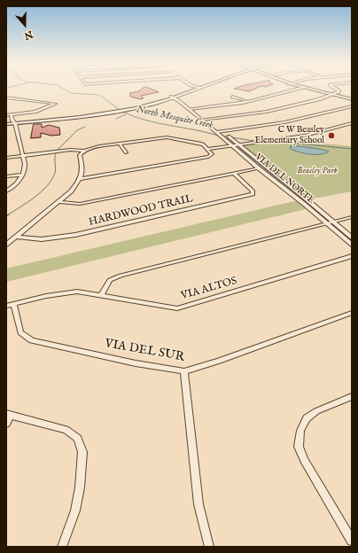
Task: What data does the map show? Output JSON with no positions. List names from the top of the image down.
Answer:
{
  "streets": {
    "street": [
      "VIA DEL NORTE",
      "HARDWOOD TRAIL",
      "VIA ALTOS",
      "VIA DEL SUR"
    ]
  },
  "crossings": [
    ["VIA ALTOS", "VIA DEL SUR"]
  ],
  "water": ["North Mesquite Creek"],
  "parks": ["Beasley Park"],
  "places": ["C W Beasley Elementary School"],
  "north": "bottom"
}
